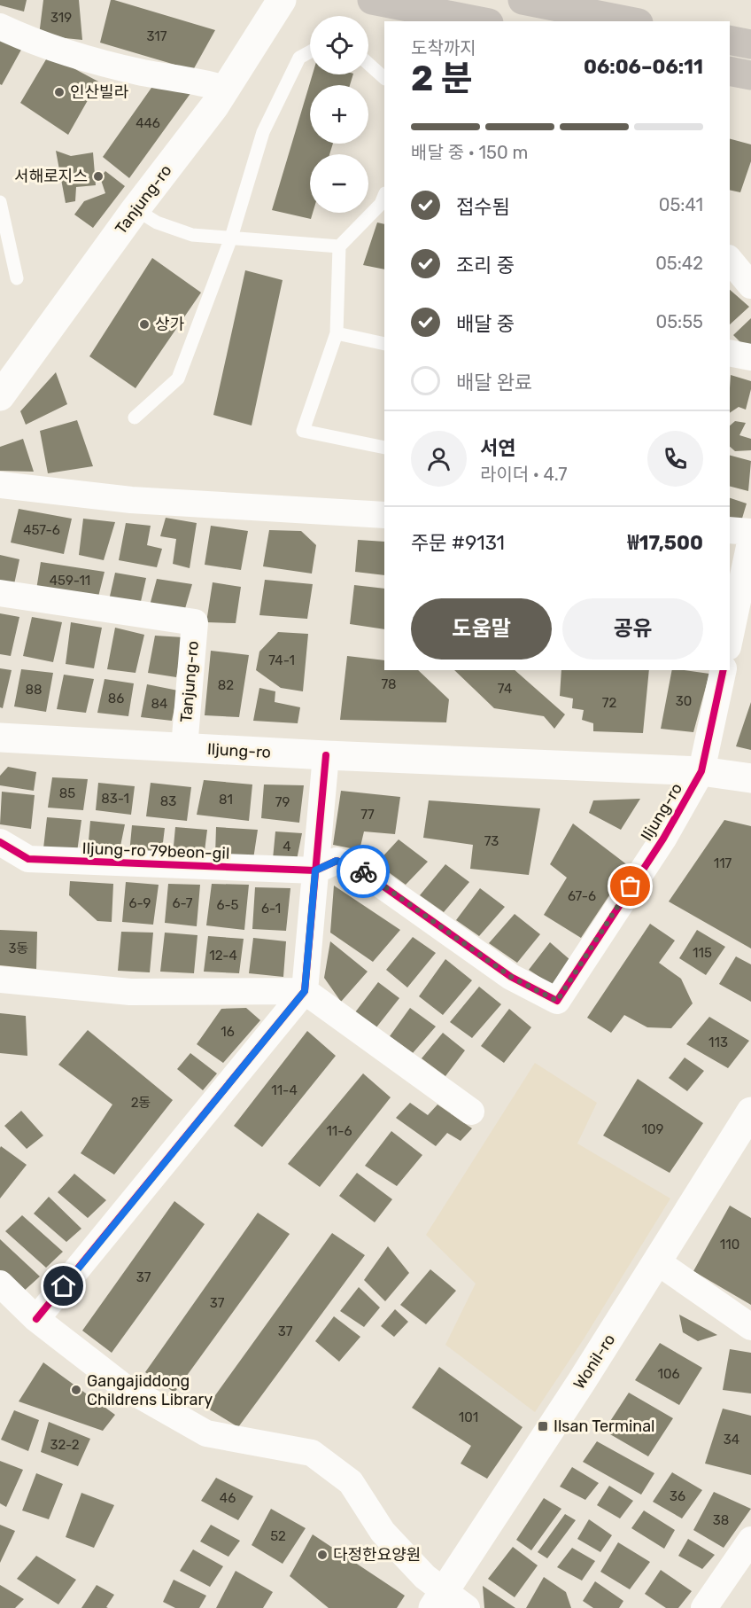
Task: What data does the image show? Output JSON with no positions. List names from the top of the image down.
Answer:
{
  "streets": {
    "street": [
      "Tanjung-ro",
      "Iljung-ro",
      "Iljung-ro 79beon-gil",
      "Wonil-ro"
    ]
  },
  "crossings": [
    ["Tanjung-ro", "Iljung-ro"],
    ["Iljung-ro", "Iljung-ro 79beon-gil"]
  ],
  "places": {
    "other": [
      "인산빌라",
      "서해로지스",
      "상가",
      "Gangajiddong Childrens Library",
      "다정한요양원"
    ],
    "transit": ["Ilsan Terminal"]
  },
  "house_numbers": [
    "319",
    "317",
    "446",
    "457-6",
    "459-11",
    "74-1",
    "78",
    "82",
    "74",
    "88",
    "86",
    "30",
    "72",
    "84",
    "85",
    "83-1",
    "81",
    "83",
    "79",
    "77",
    "73",
    "4",
    "117",
    "67-6",
    "6-9",
    "6-7",
    "6-5",
    "6-1",
    "3동",
    "115",
    "12-4",
    "16",
    "113",
    "11-4",
    "2동",
    "109",
    "11-6",
    "110",
    "37",
    "37",
    "37",
    "106",
    "101",
    "34",
    "32-2",
    "36",
    "46",
    "38",
    "52"
  ],
  "page": {
    "map_buttons": ["+", "−"],
    "heading": ["2 분", "도착까지", "06:06–06:11"],
    "panel": [
      "서연",
      "라이더 · 4.7",
      "주문 #9131",
      "₩17,500"
    ],
    "bar": "배달 중 · 150 m",
    "list": [
      ["접수됨", "05:41"],
      ["조리 중", "05:42"],
      ["배달 중", "05:55"],
      "배달 완료"
    ],
    "buttons": ["도움말", "공유"]
  }
}
